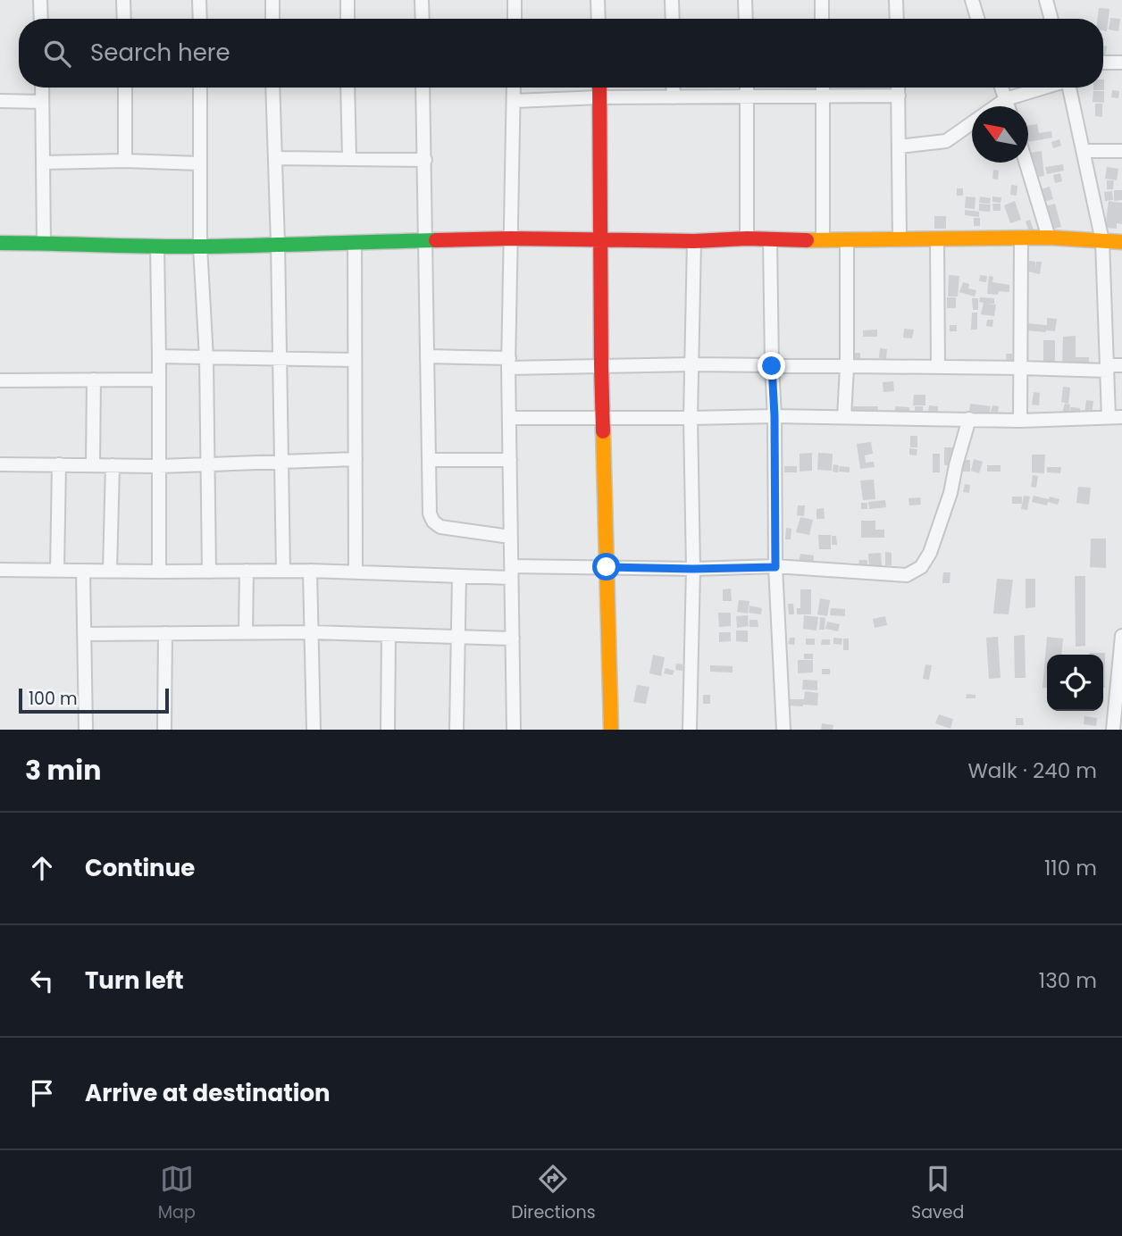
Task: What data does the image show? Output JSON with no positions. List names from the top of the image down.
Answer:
{
  "scale_bar": "100 m",
  "north": "top left",
  "page": {
    "search": "Search here",
    "scale": "100 m",
    "heading": ["3 min", "Walk · 240 m"],
    "list": [
      ["Continue", "110 m"],
      ["Turn left", "130 m"],
      "Arrive at destination"
    ],
    "nav": ["Map", "Directions", "Saved"]
  }
}
